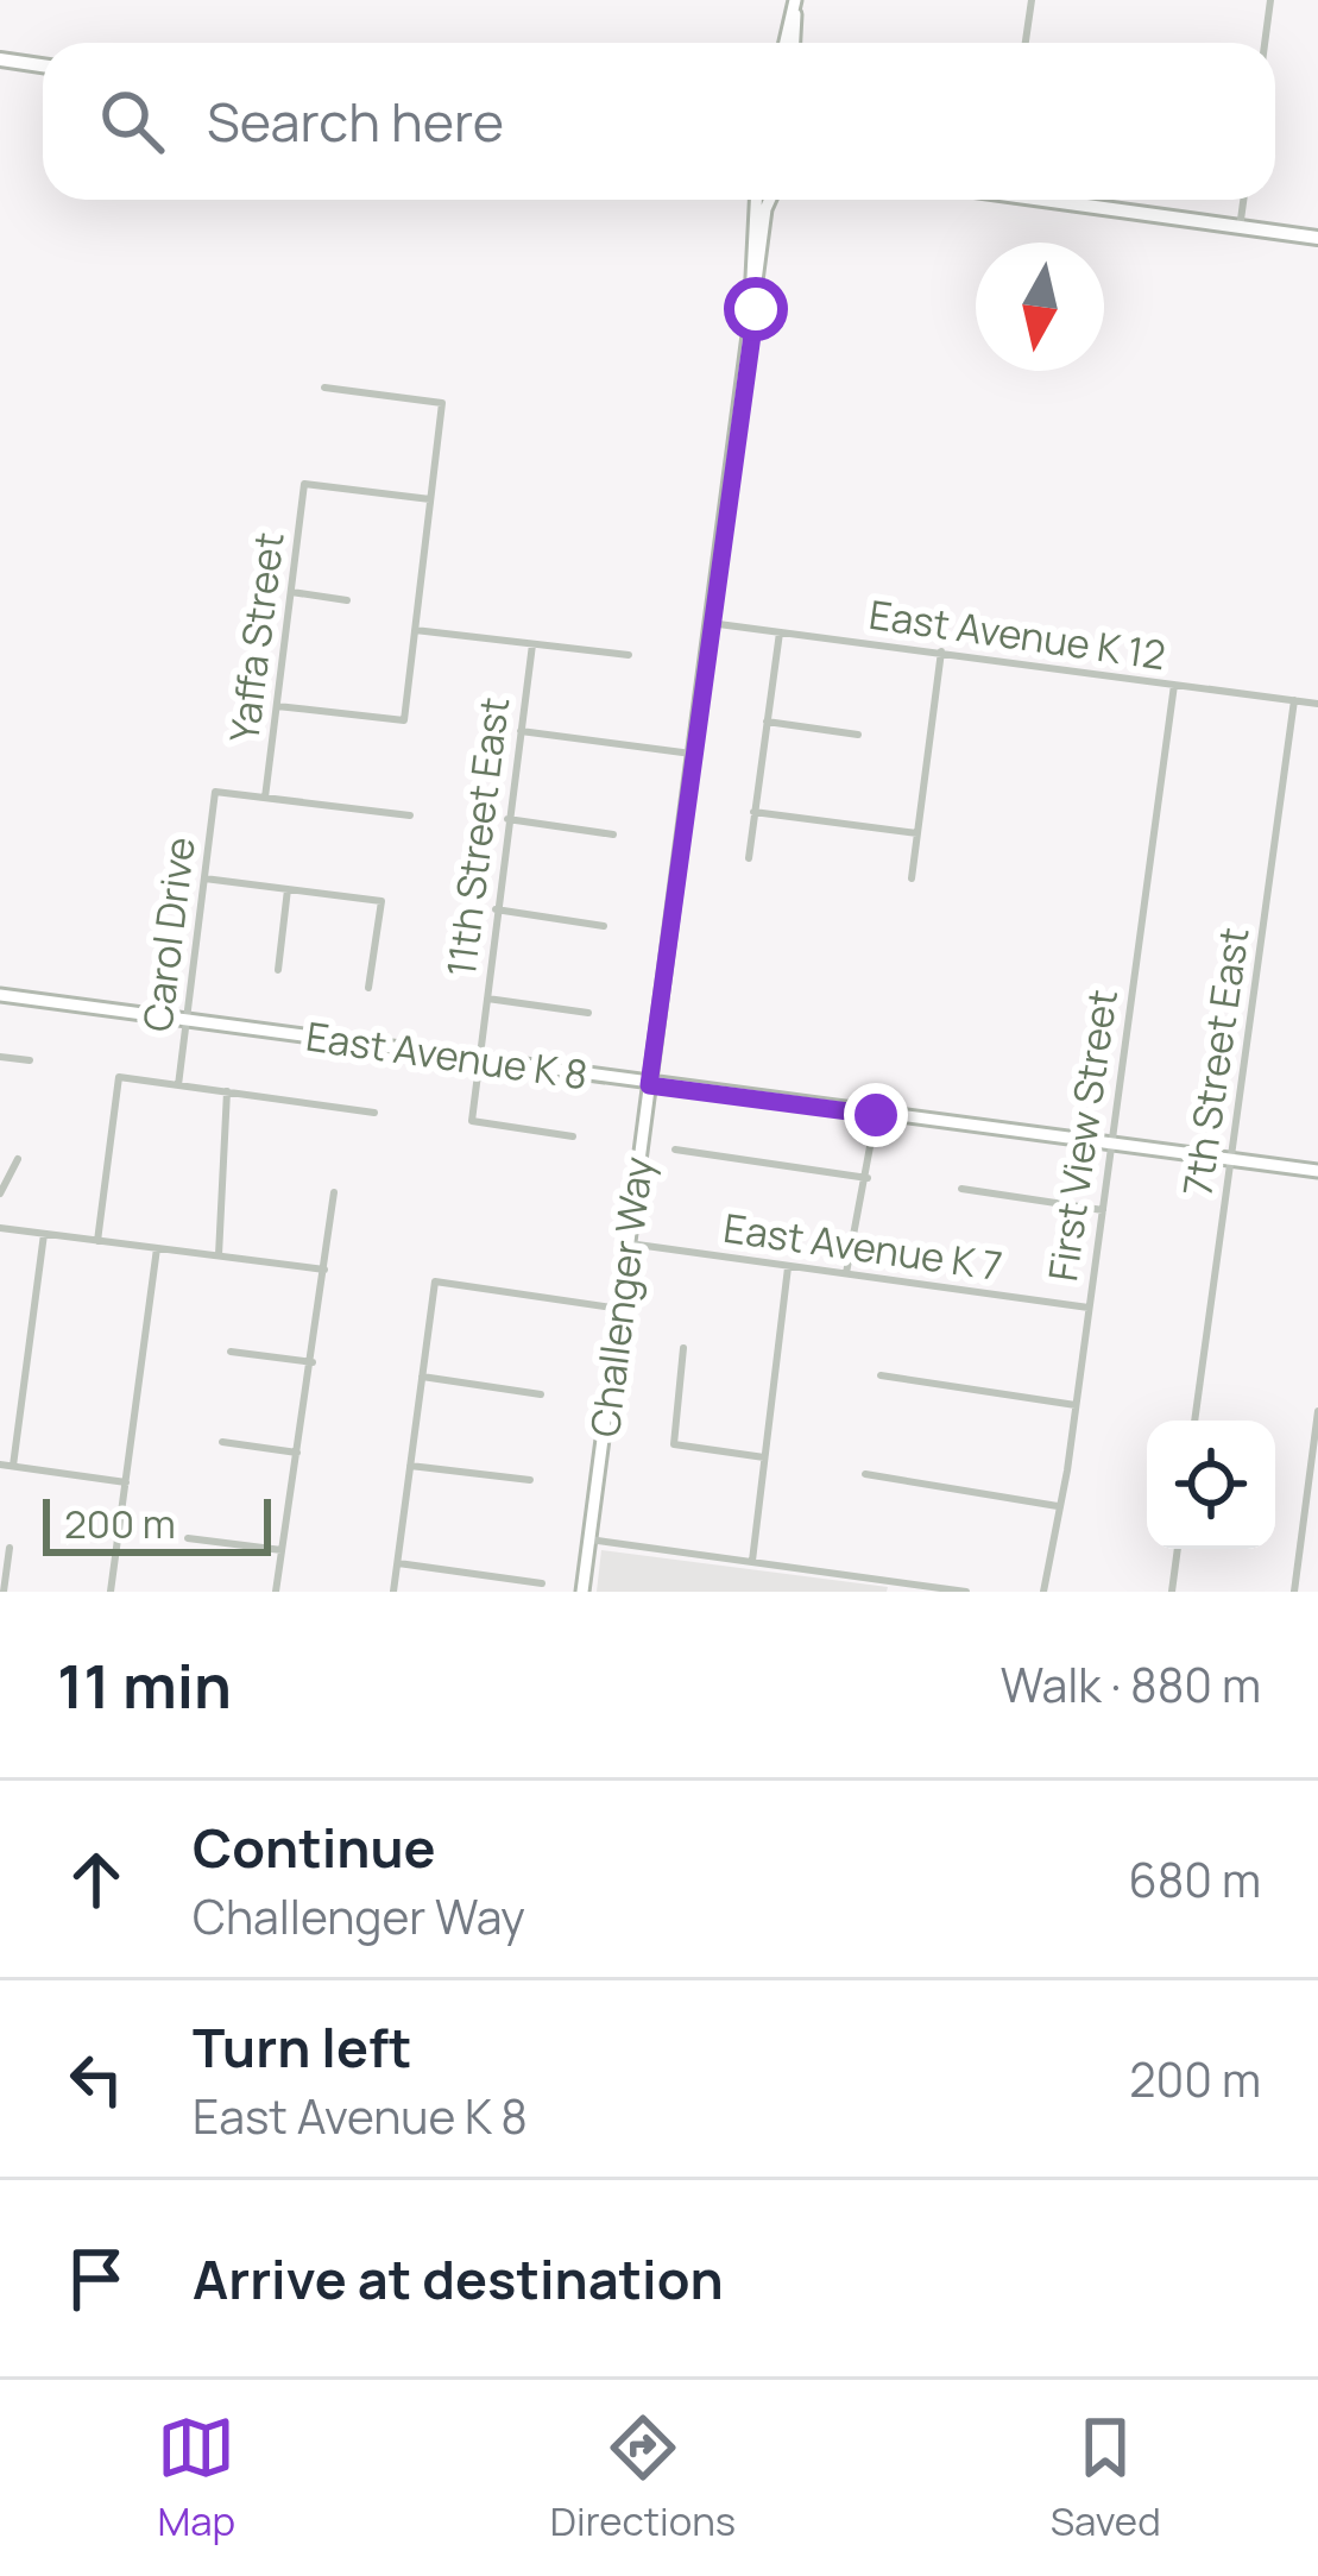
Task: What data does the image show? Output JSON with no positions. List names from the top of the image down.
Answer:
{
  "streets": {
    "main road": ["East Avenue K 8", "Challenger Way"],
    "street": [
      "East Avenue K 12",
      "Yaffa Street",
      "11th Street East",
      "Carol Drive",
      "7th Street East",
      "First View Street",
      "East Avenue K 7"
    ]
  },
  "crossings": [
    ["East Avenue K 12", "7th Street East"],
    ["East Avenue K 12", "First View Street"],
    ["East Avenue K 12", "Challenger Way"],
    ["Yaffa Street", "Carol Drive"],
    ["11th Street East", "East Avenue K 8"],
    ["Carol Drive", "East Avenue K 8"],
    ["East Avenue K 8", "7th Street East"],
    ["East Avenue K 8", "First View Street"],
    ["East Avenue K 8", "Challenger Way"],
    ["First View Street", "East Avenue K 7"],
    ["East Avenue K 7", "Challenger Way"]
  ],
  "scale_bar": "200 m",
  "north": "bottom",
  "page": {
    "search": "Search here",
    "scale": "200 m",
    "heading": ["11 min", "Walk · 880 m"],
    "list": [
      ["Continue", "Challenger Way", "680 m"],
      ["Turn left", "East Avenue K 8", "200 m"],
      "Arrive at destination"
    ],
    "nav": ["Map", "Directions", "Saved"]
  }
}
